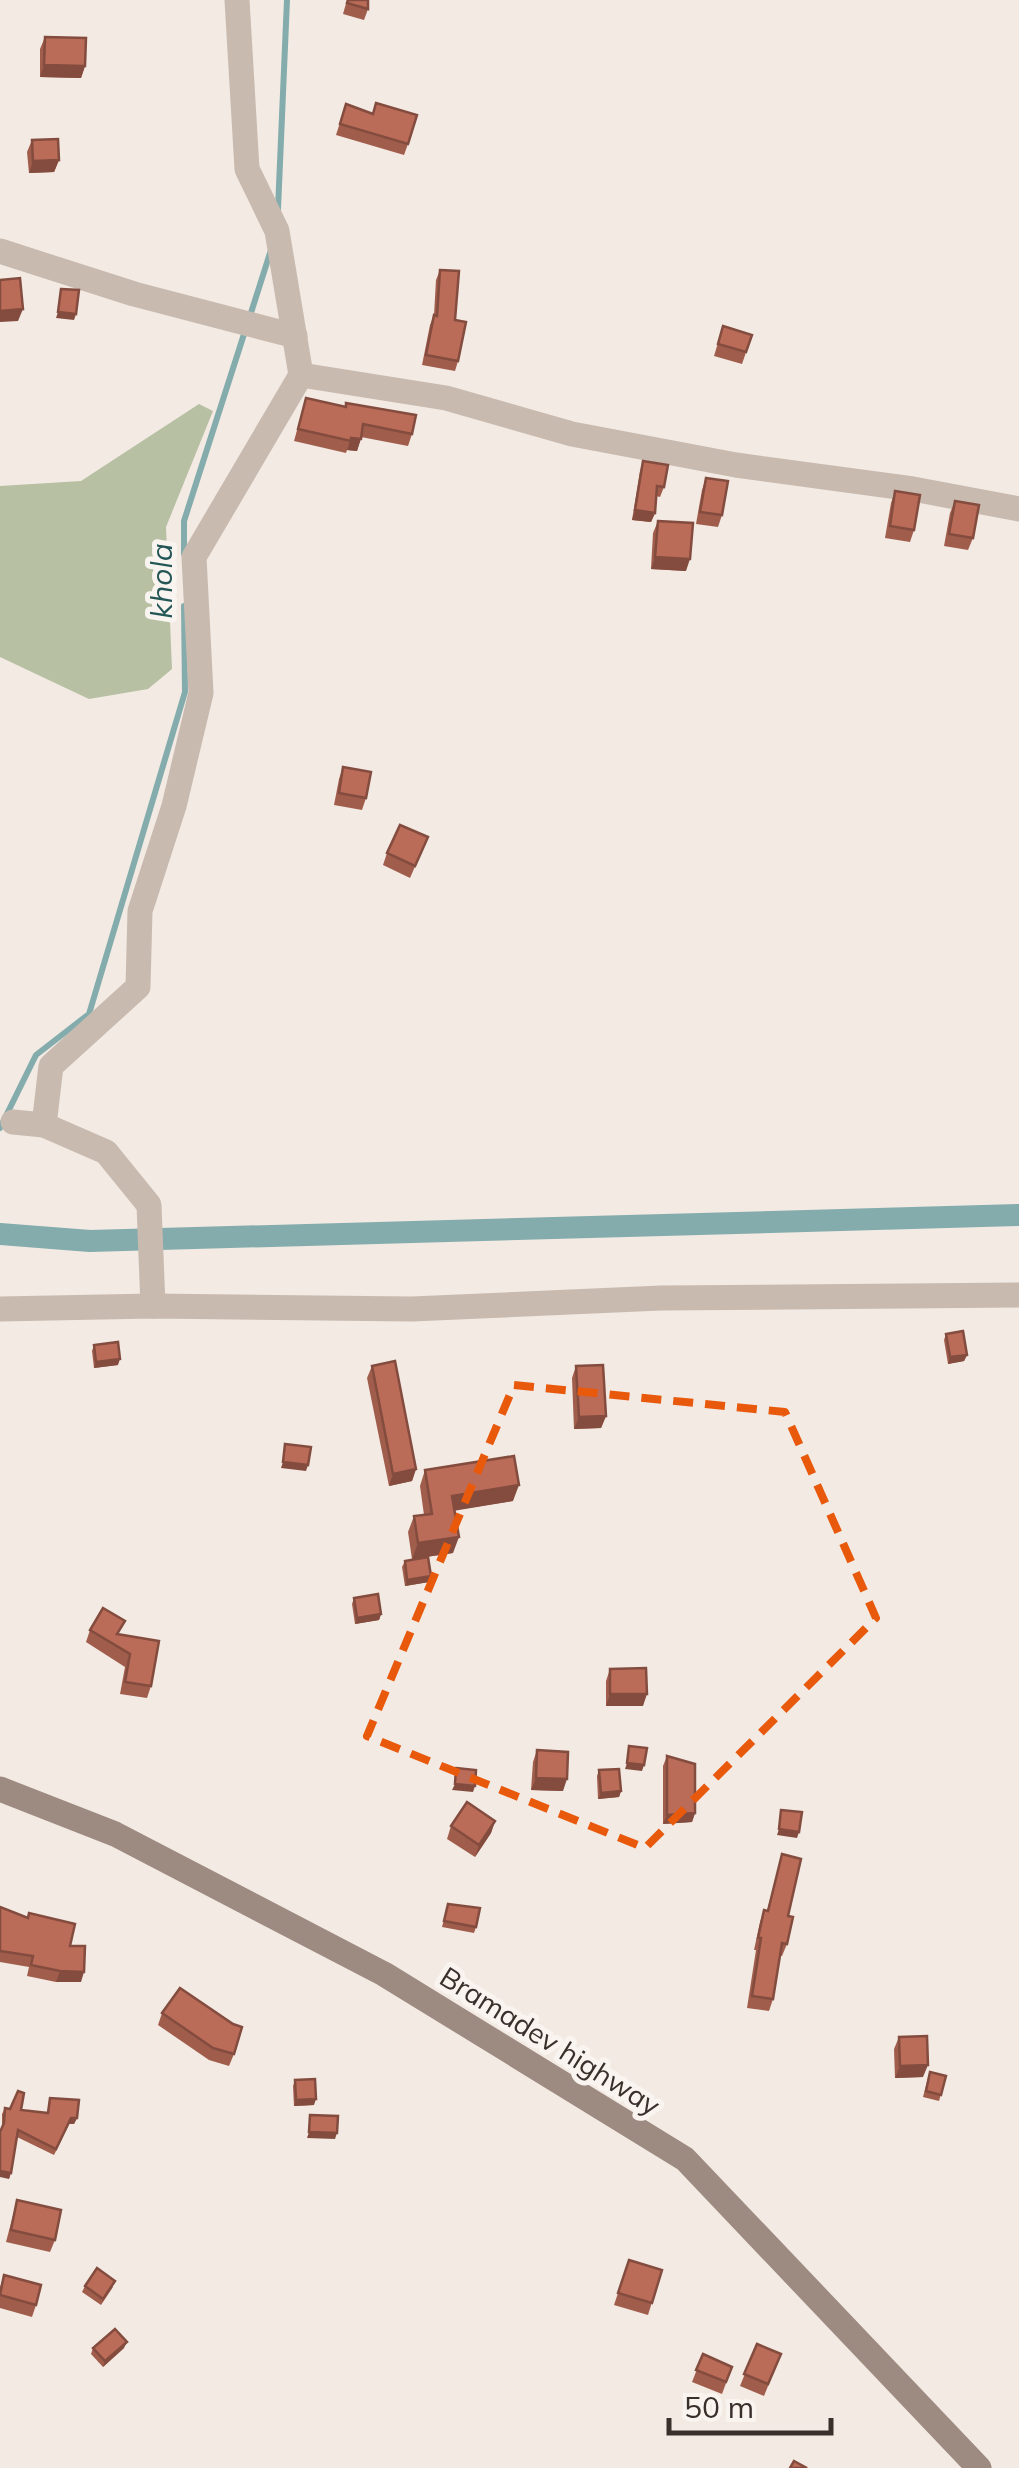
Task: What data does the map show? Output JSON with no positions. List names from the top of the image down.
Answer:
{
  "streets": {
    "street": ["Bramadev highway"]
  },
  "water": ["khola"],
  "scale_bar": "50 m"
}
